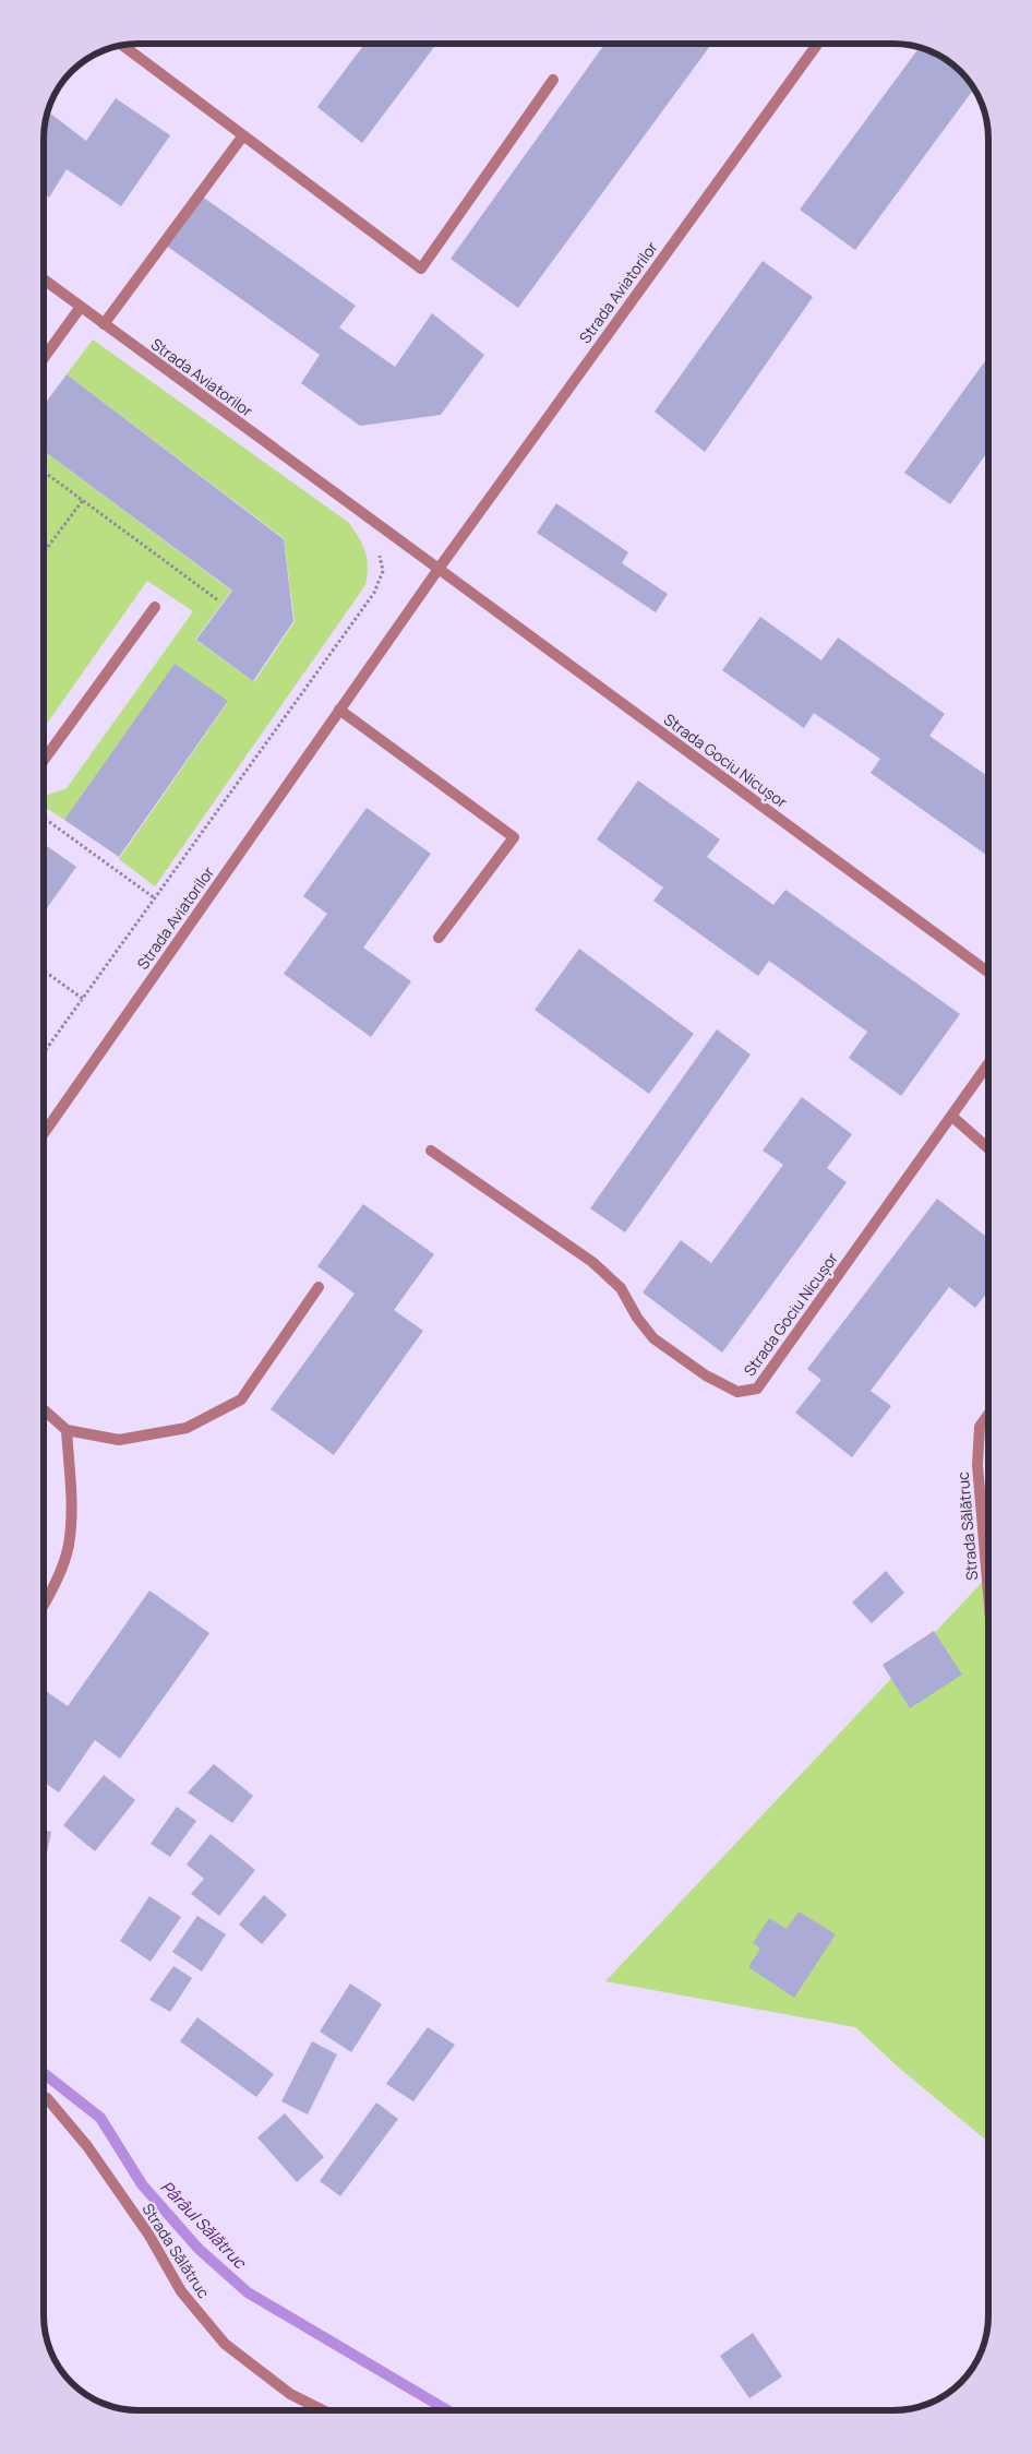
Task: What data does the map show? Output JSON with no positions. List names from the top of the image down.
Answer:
{
  "streets": {
    "street": ["Strada Aviatorilor", "Strada Gociu Nicușor", "Strada Sălătruc"]
  },
  "crossings": [
    ["Strada Aviatorilor", "Strada Gociu Nicușor"]
  ],
  "water": ["Pârâul Sălătruc"]
}
